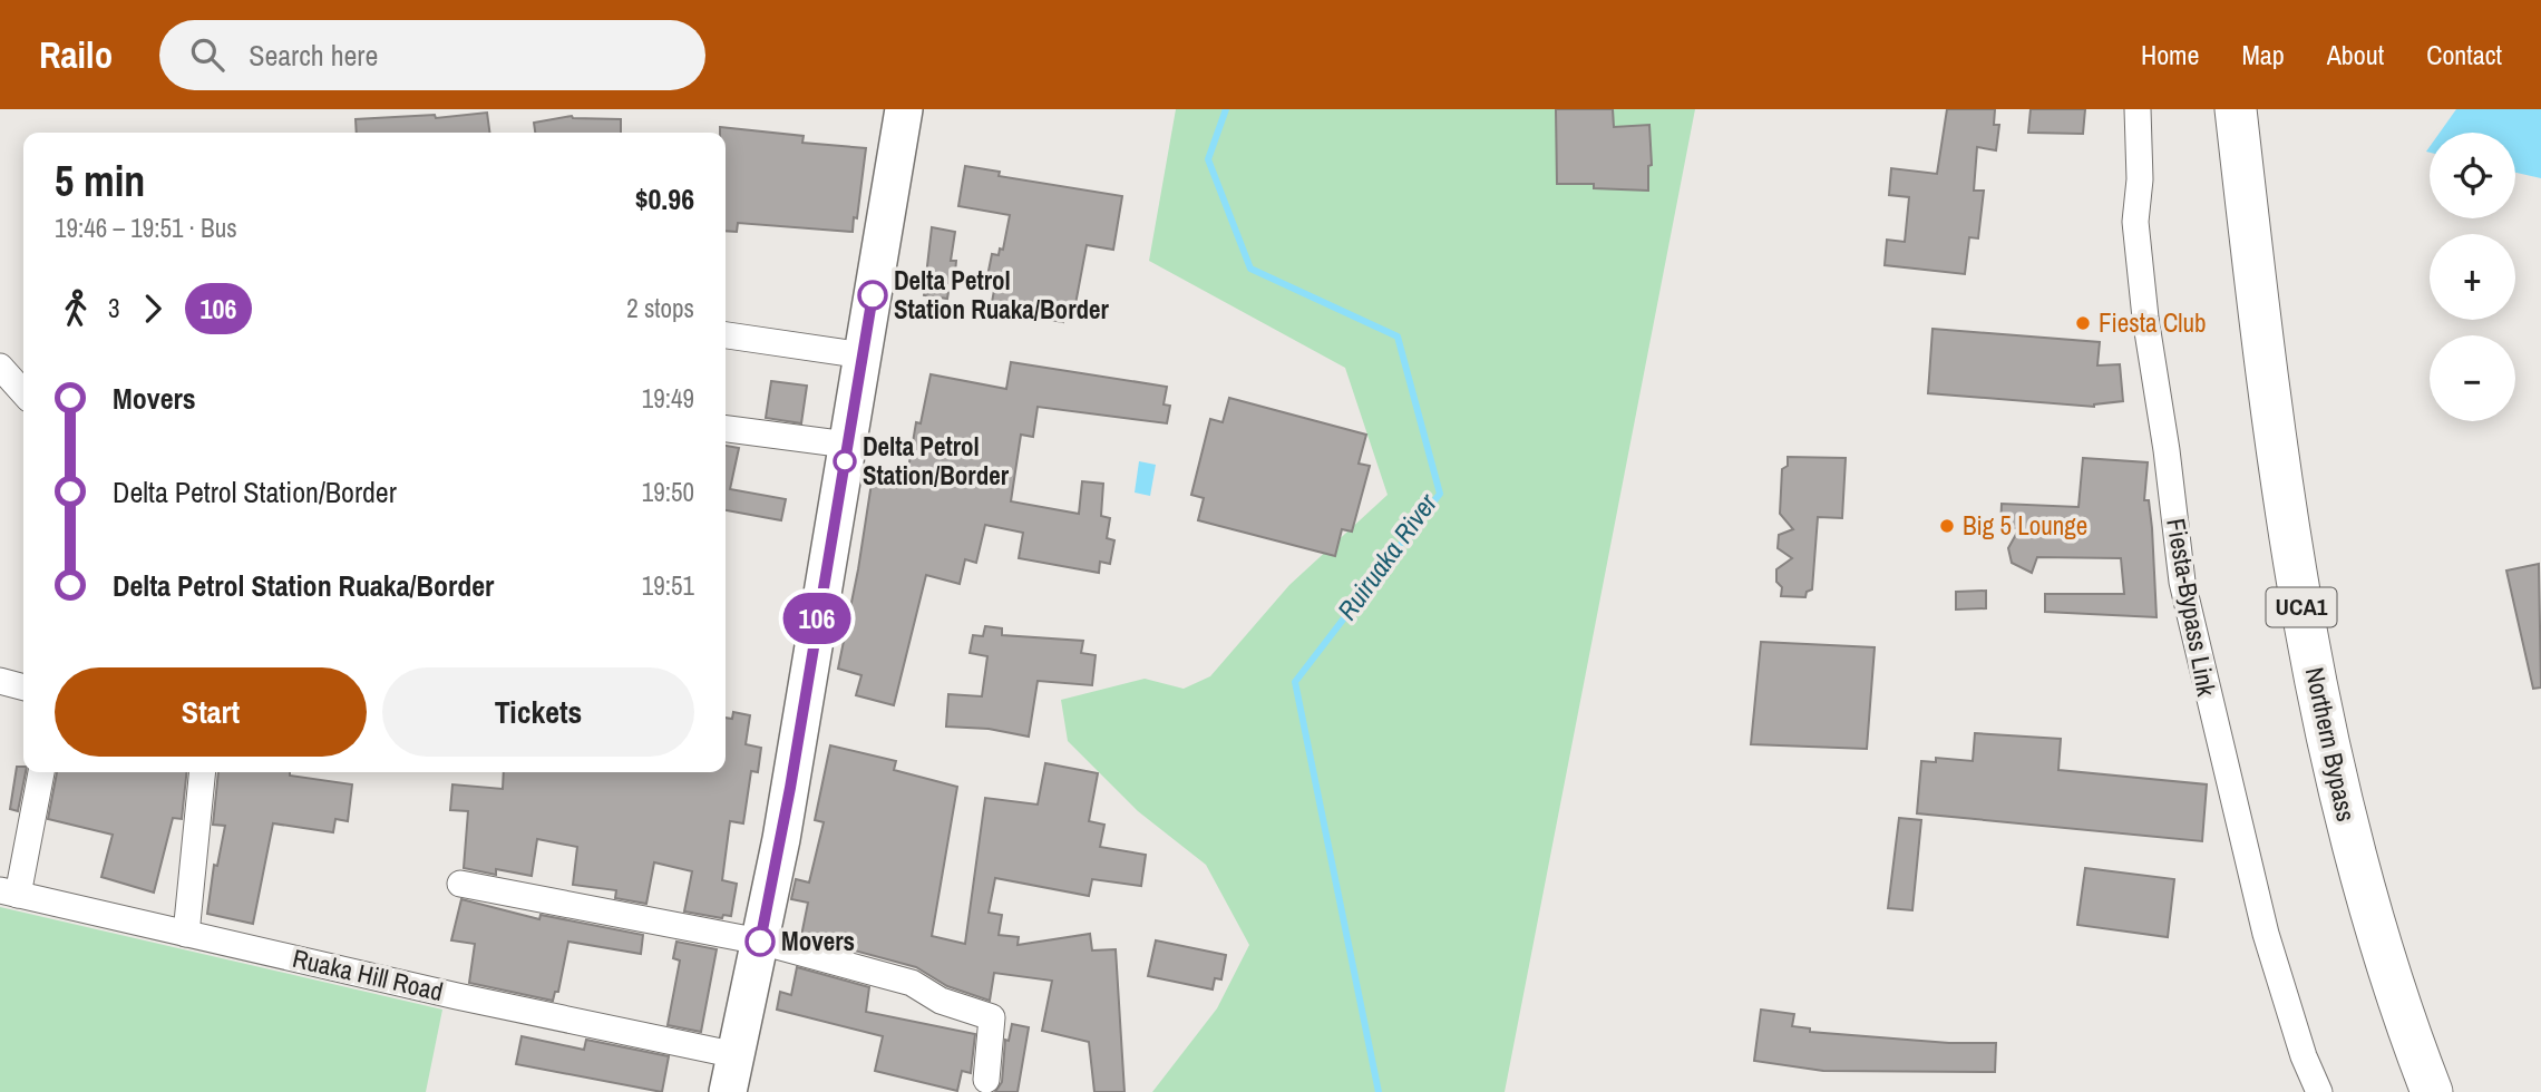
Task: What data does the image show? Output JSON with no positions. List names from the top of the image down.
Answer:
{
  "streets": {
    "main road": ["UCA1", "Northern Bypass"],
    "street": ["Fiesta-Bypass Link", "Ruaka Hill Road"]
  },
  "water": ["Ruiruaka River"],
  "places": [
    "Delta Petrol Station Ruaka/Border",
    "Fiesta Club",
    "Delta Petrol Station/Border",
    "Big 5 Lounge",
    "Movers"
  ],
  "lines": ["bus line 106"],
  "page": {
    "header": "Railo",
    "search": "Search here",
    "nav": [
      "Home",
      "Map",
      "About",
      "Contact"
    ],
    "on_map": "106",
    "map_buttons": ["+", "−"],
    "heading": ["5 min", "19:46 – 19:51 · Bus", "$0.96"],
    "legs": ["3", "106", "2 stops"],
    "list": [
      {
        "name": "Movers",
        "value": "19:49"
      },
      {
        "name": "Delta Petrol Station/Border",
        "value": "19:50"
      },
      {
        "name": "Delta Petrol Station Ruaka/Border",
        "value": "19:51"
      }
    ],
    "buttons": ["Start", "Tickets"]
  }
}
